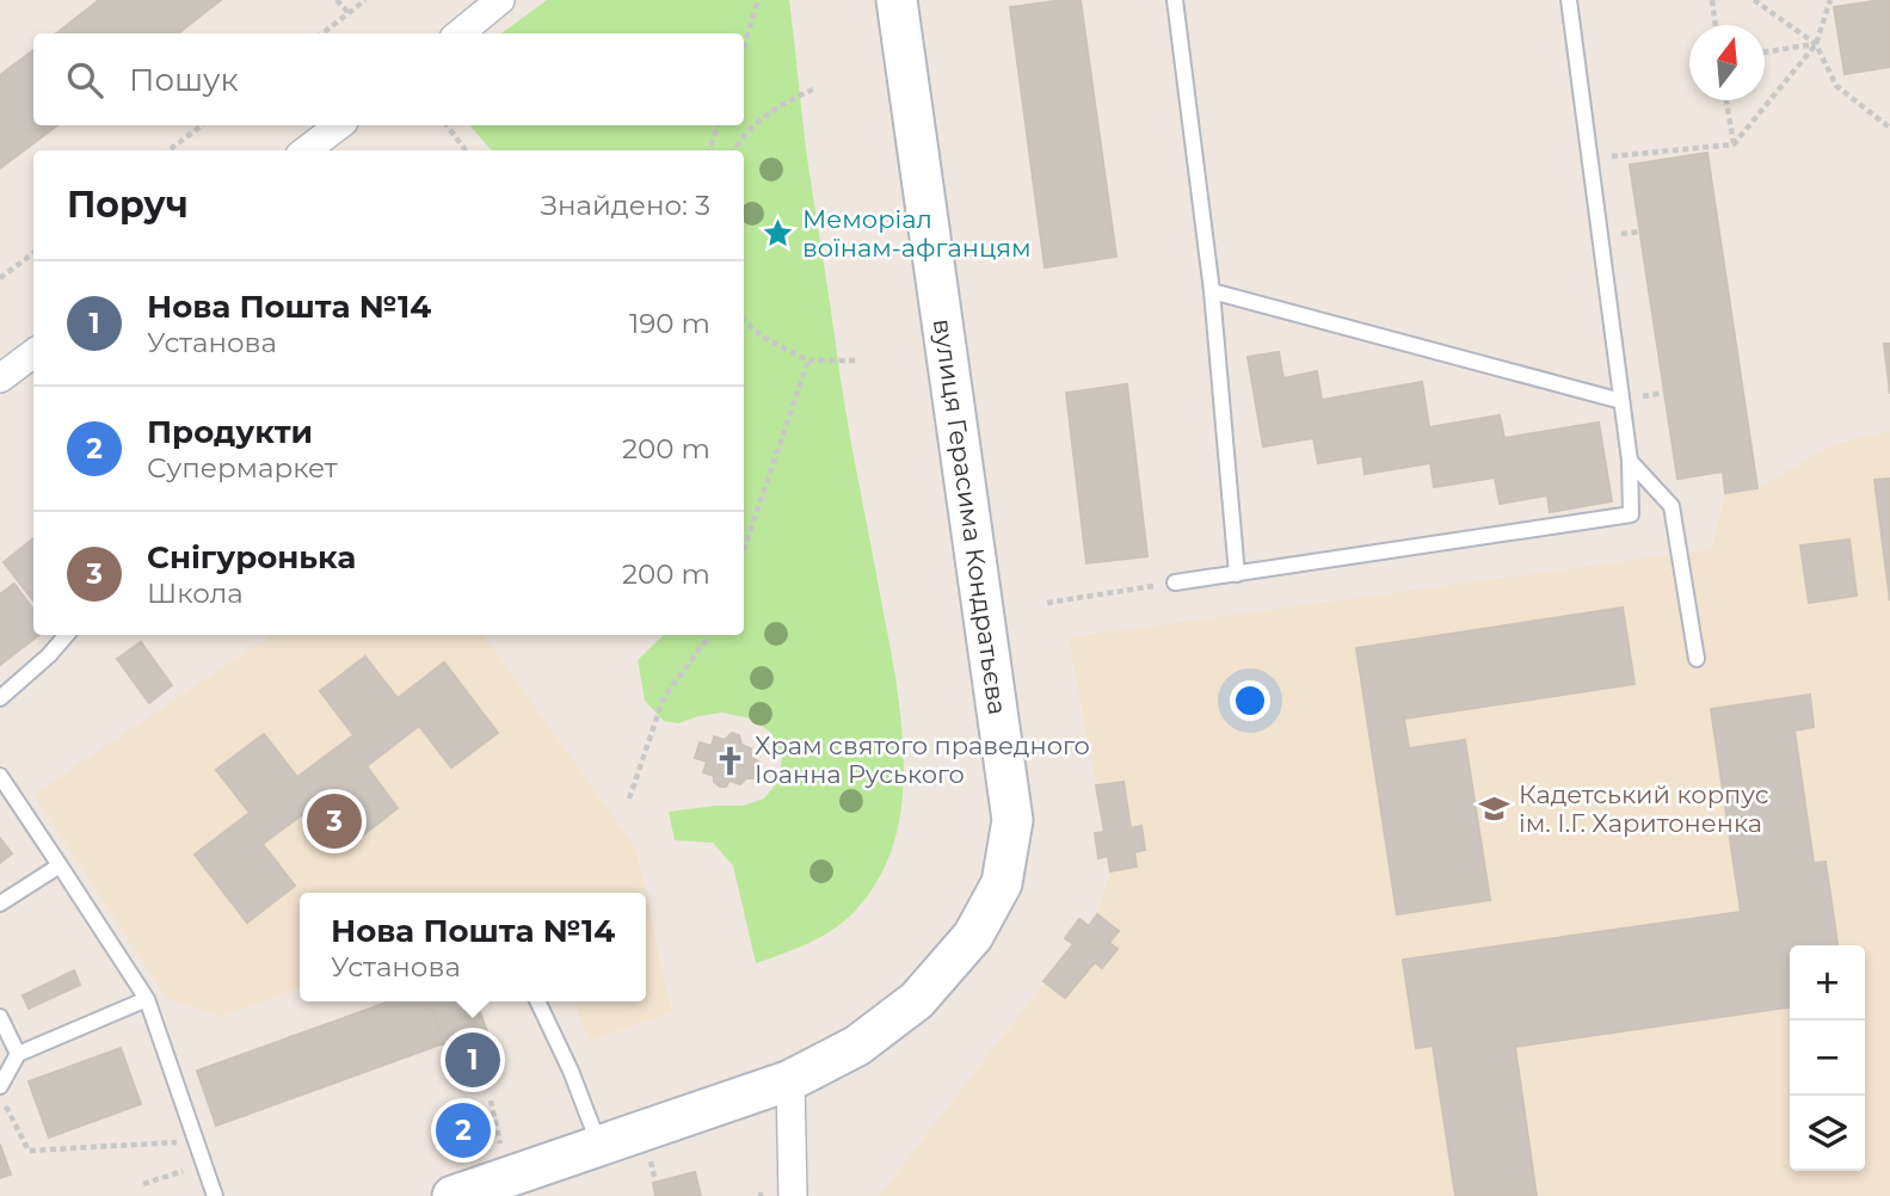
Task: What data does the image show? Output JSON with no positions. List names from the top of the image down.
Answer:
{
  "streets": {
    "main road": ["вулиця Герасима Кондратьєва"]
  },
  "places": {
    "place": ["Меморіал воїнам-афганцям"],
    "church": ["Храм святого праведного Іоанна Руського"],
    "school or university": ["Кадетський корпус ім. І.Г. Харитоненка"]
  },
  "north": "top",
  "page": {
    "search": "Пошук",
    "heading": ["Поруч", "Знайдено: 3"],
    "list": [
      {
        "mark": "1",
        "name": "Нова Пошта №14",
        "note": "Установа",
        "value": "190 m"
      },
      {
        "mark": "2",
        "name": "Продукти",
        "note": "Супермаркет",
        "value": "200 m"
      },
      {
        "mark": "3",
        "name": "Снігуронька",
        "note": "Школа",
        "value": "200 m"
      }
    ],
    "pins": ["3", "1", "2"],
    "popup": ["Нова Пошта №14", "Установа"],
    "map_buttons": ["+", "−"]
  }
}
